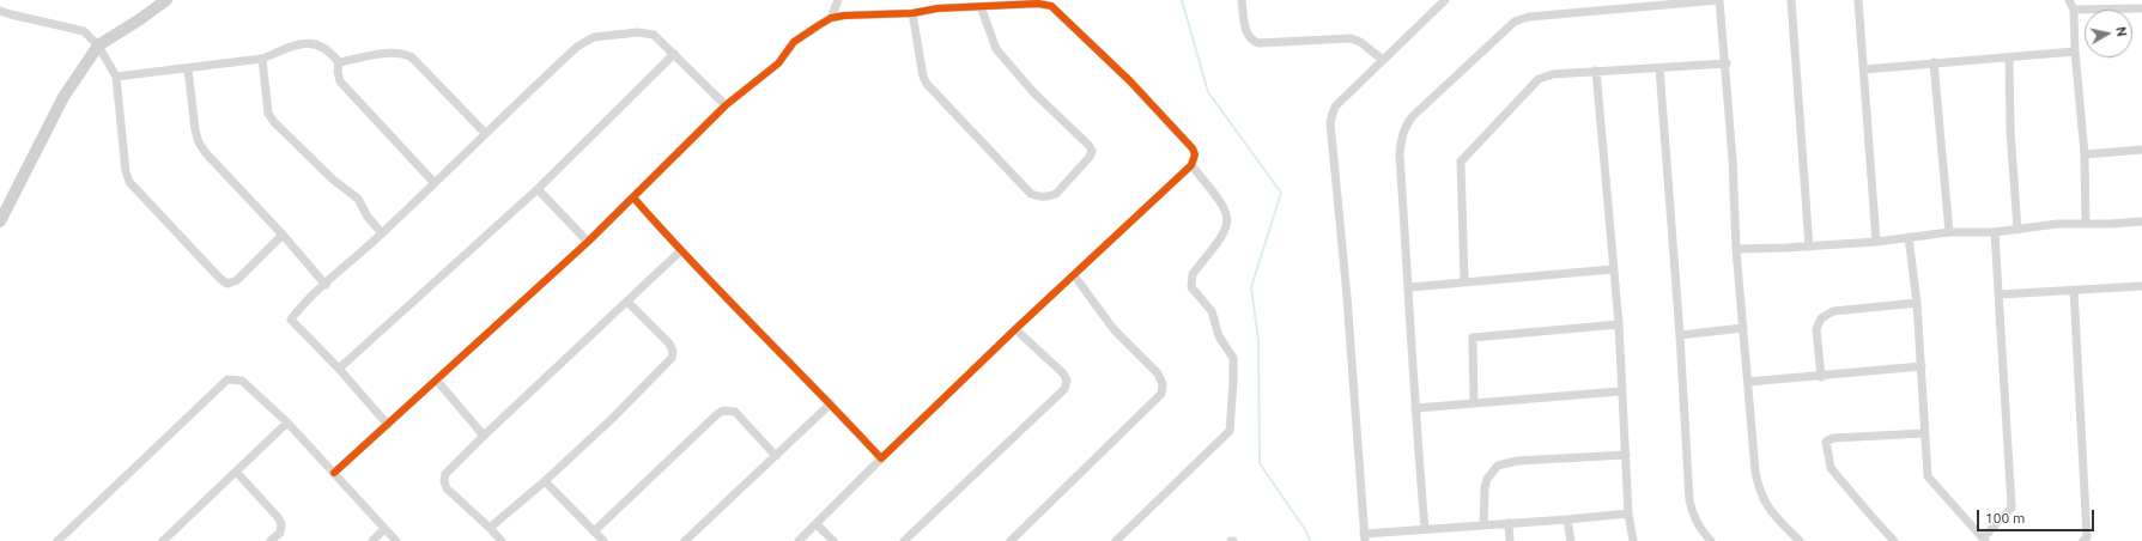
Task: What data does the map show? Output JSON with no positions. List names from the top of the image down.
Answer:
{
  "scale_bar": "100 m",
  "north": "right"
}
